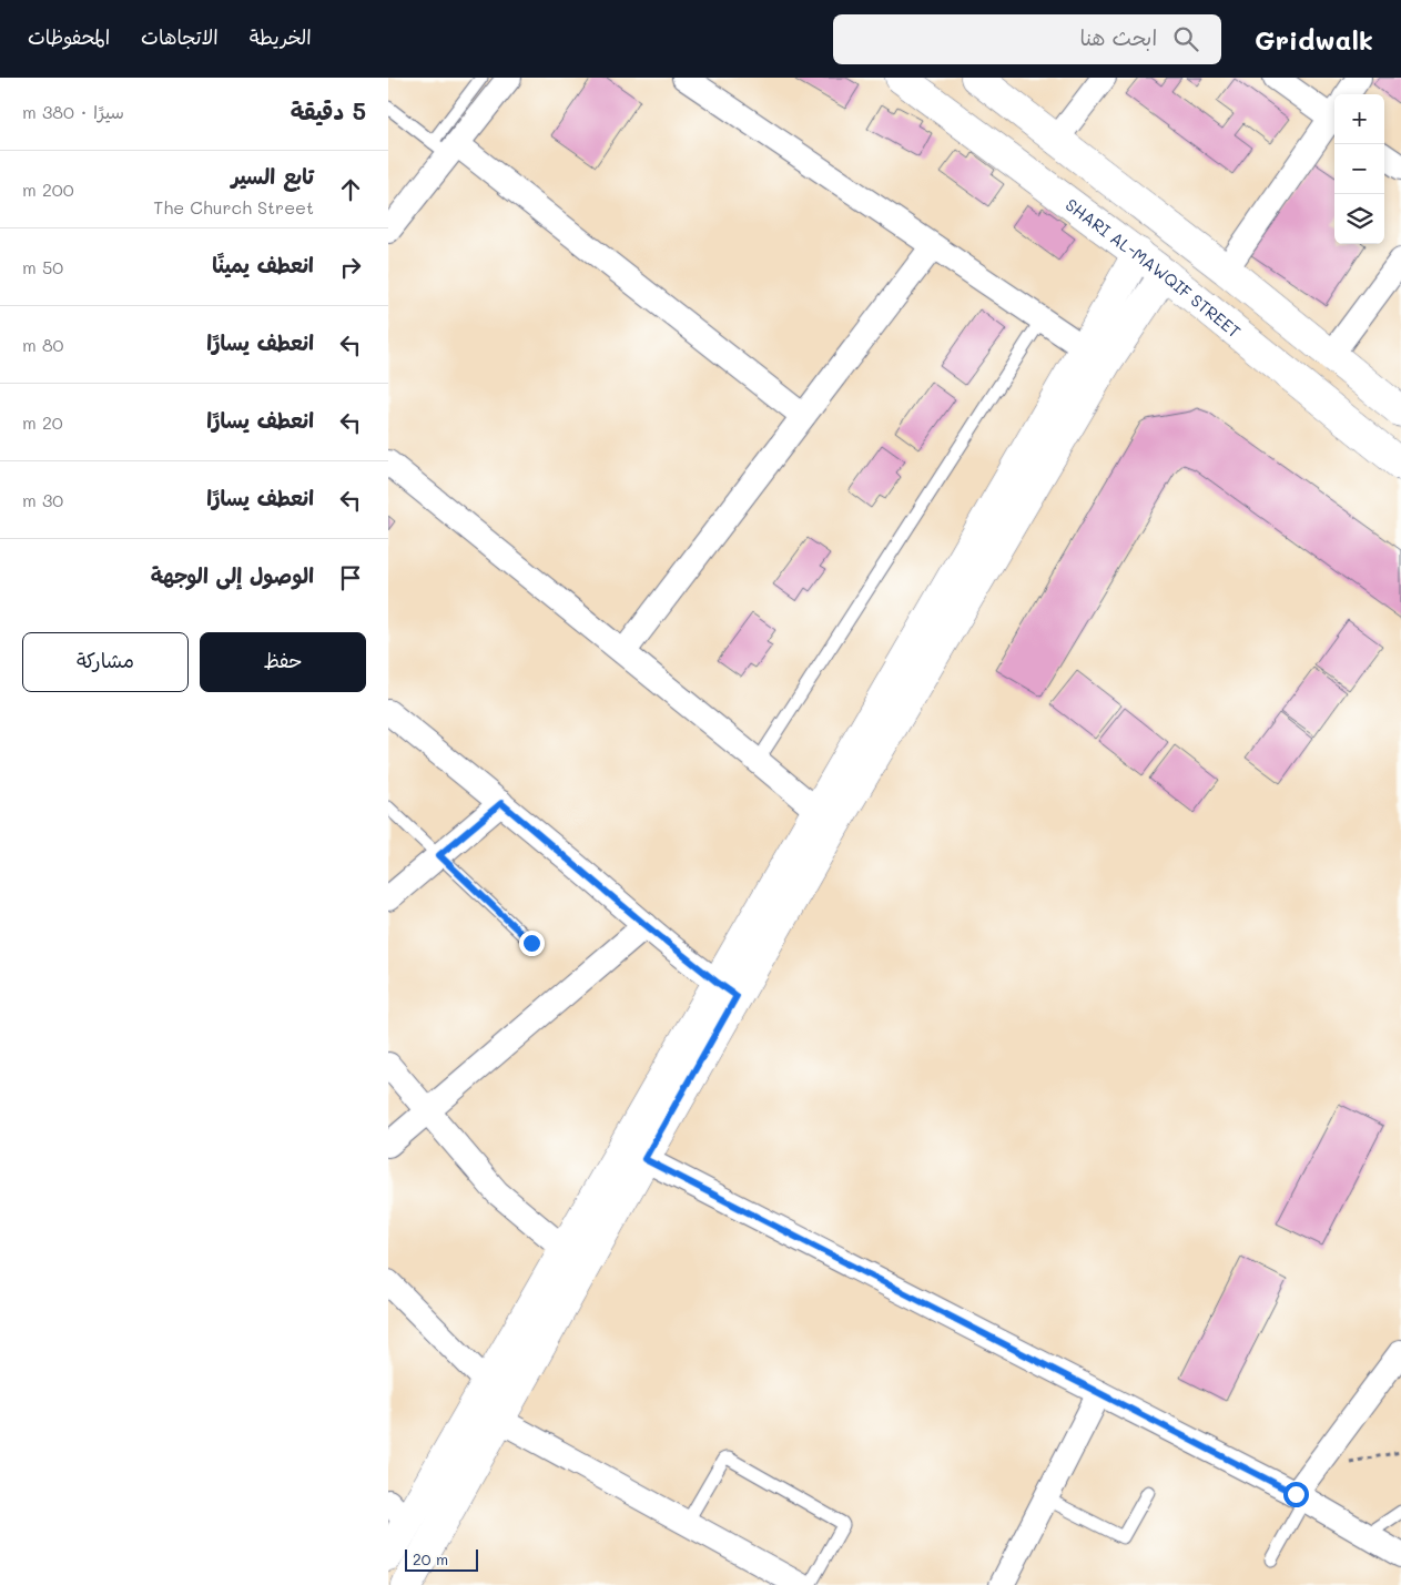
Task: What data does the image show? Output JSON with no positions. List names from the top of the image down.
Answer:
{
  "streets": {
    "street": ["SHARI AL-MAWQIF STREET"]
  },
  "scale_bar": "20 m",
  "page": {
    "header": "Gridwalk",
    "search": "ابحث هنا",
    "nav": ["الخريطة", "الاتجاهات", "المحفوظات"],
    "heading": ["5 دقيقة", "سيرًا · 380 m"],
    "map_buttons": ["+", "−"],
    "list": [
      ["تابع السير", "The Church Street", "200 m"],
      ["انعطف يمينًا", "50 m"],
      ["انعطف يسارًا", "80 m"],
      ["انعطف يسارًا", "20 m"],
      ["انعطف يسارًا", "30 m"],
      "الوصول إلى الوجهة"
    ],
    "buttons": ["حفظ", "مشاركة"],
    "scale": "20 m"
  }
}
